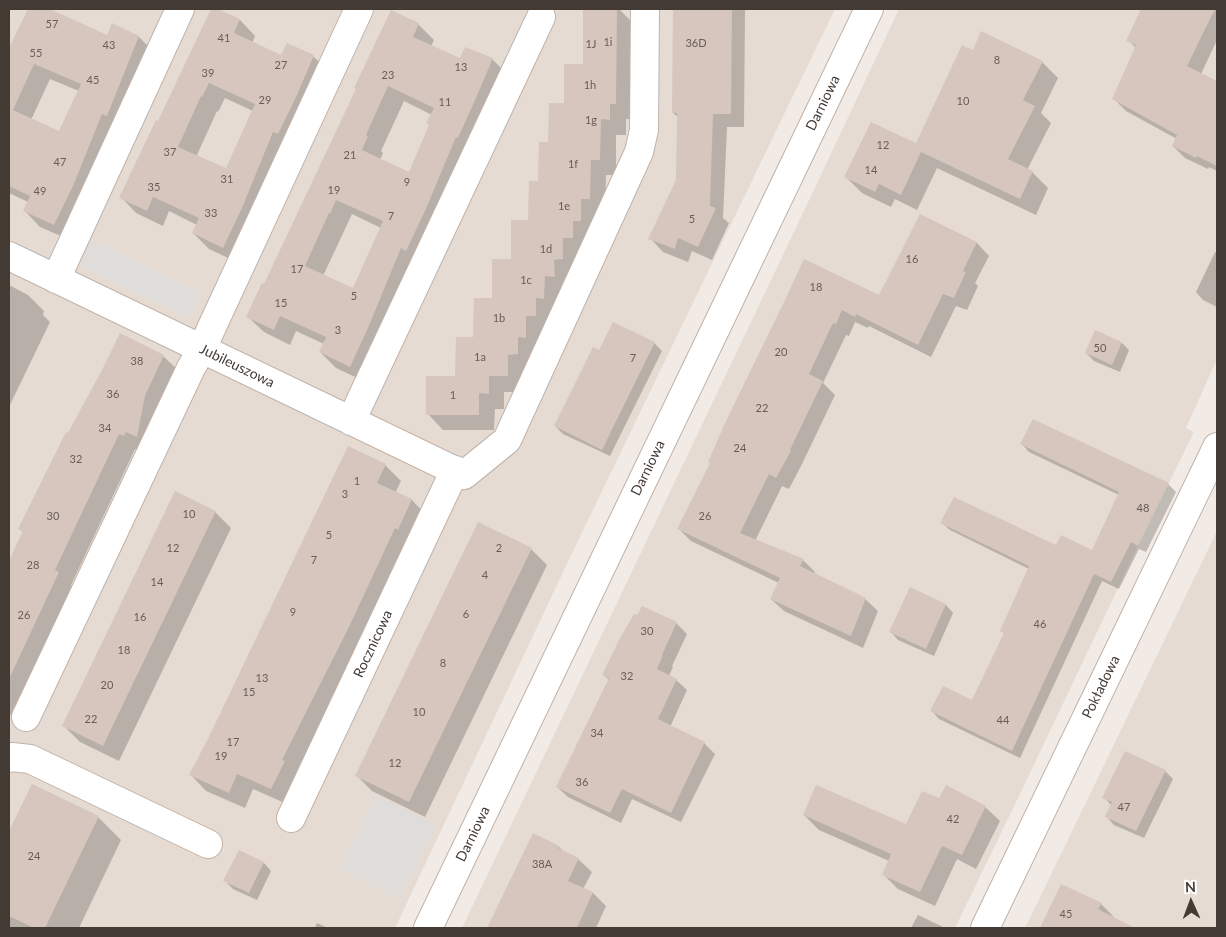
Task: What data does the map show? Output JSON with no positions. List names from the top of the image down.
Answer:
{
  "streets": {
    "street": [
      "Darniowa",
      "Jubileuszowa",
      "Rocznicowa",
      "Pokładowa"
    ]
  },
  "crossings": [
    ["Jubileuszowa", "Rocznicowa"]
  ],
  "house_numbers": [
    "57",
    "41",
    "1i",
    "36D",
    "1J",
    "43",
    "55",
    "8",
    "27",
    "13",
    "39",
    "23",
    "45",
    "1h",
    "29",
    "10",
    "11",
    "1g",
    "12",
    "37",
    "21",
    "47",
    "1f",
    "14",
    "31",
    "9",
    "35",
    "19",
    "49",
    "1e",
    "33",
    "7",
    "5",
    "1d",
    "16",
    "17",
    "1c",
    "18",
    "5",
    "15",
    "1b",
    "3",
    "50",
    "20",
    "1a",
    "7",
    "38",
    "36",
    "1",
    "22",
    "34",
    "24",
    "32",
    "1",
    "3",
    "48",
    "10",
    "30",
    "26",
    "5",
    "12",
    "2",
    "7",
    "28",
    "4",
    "14",
    "9",
    "6",
    "26",
    "16",
    "46",
    "30",
    "18",
    "8",
    "32",
    "13",
    "20",
    "15",
    "10",
    "22",
    "44",
    "34",
    "17",
    "19",
    "12",
    "36",
    "47",
    "42",
    "24",
    "38A",
    "45"
  ],
  "north": "top"
}
